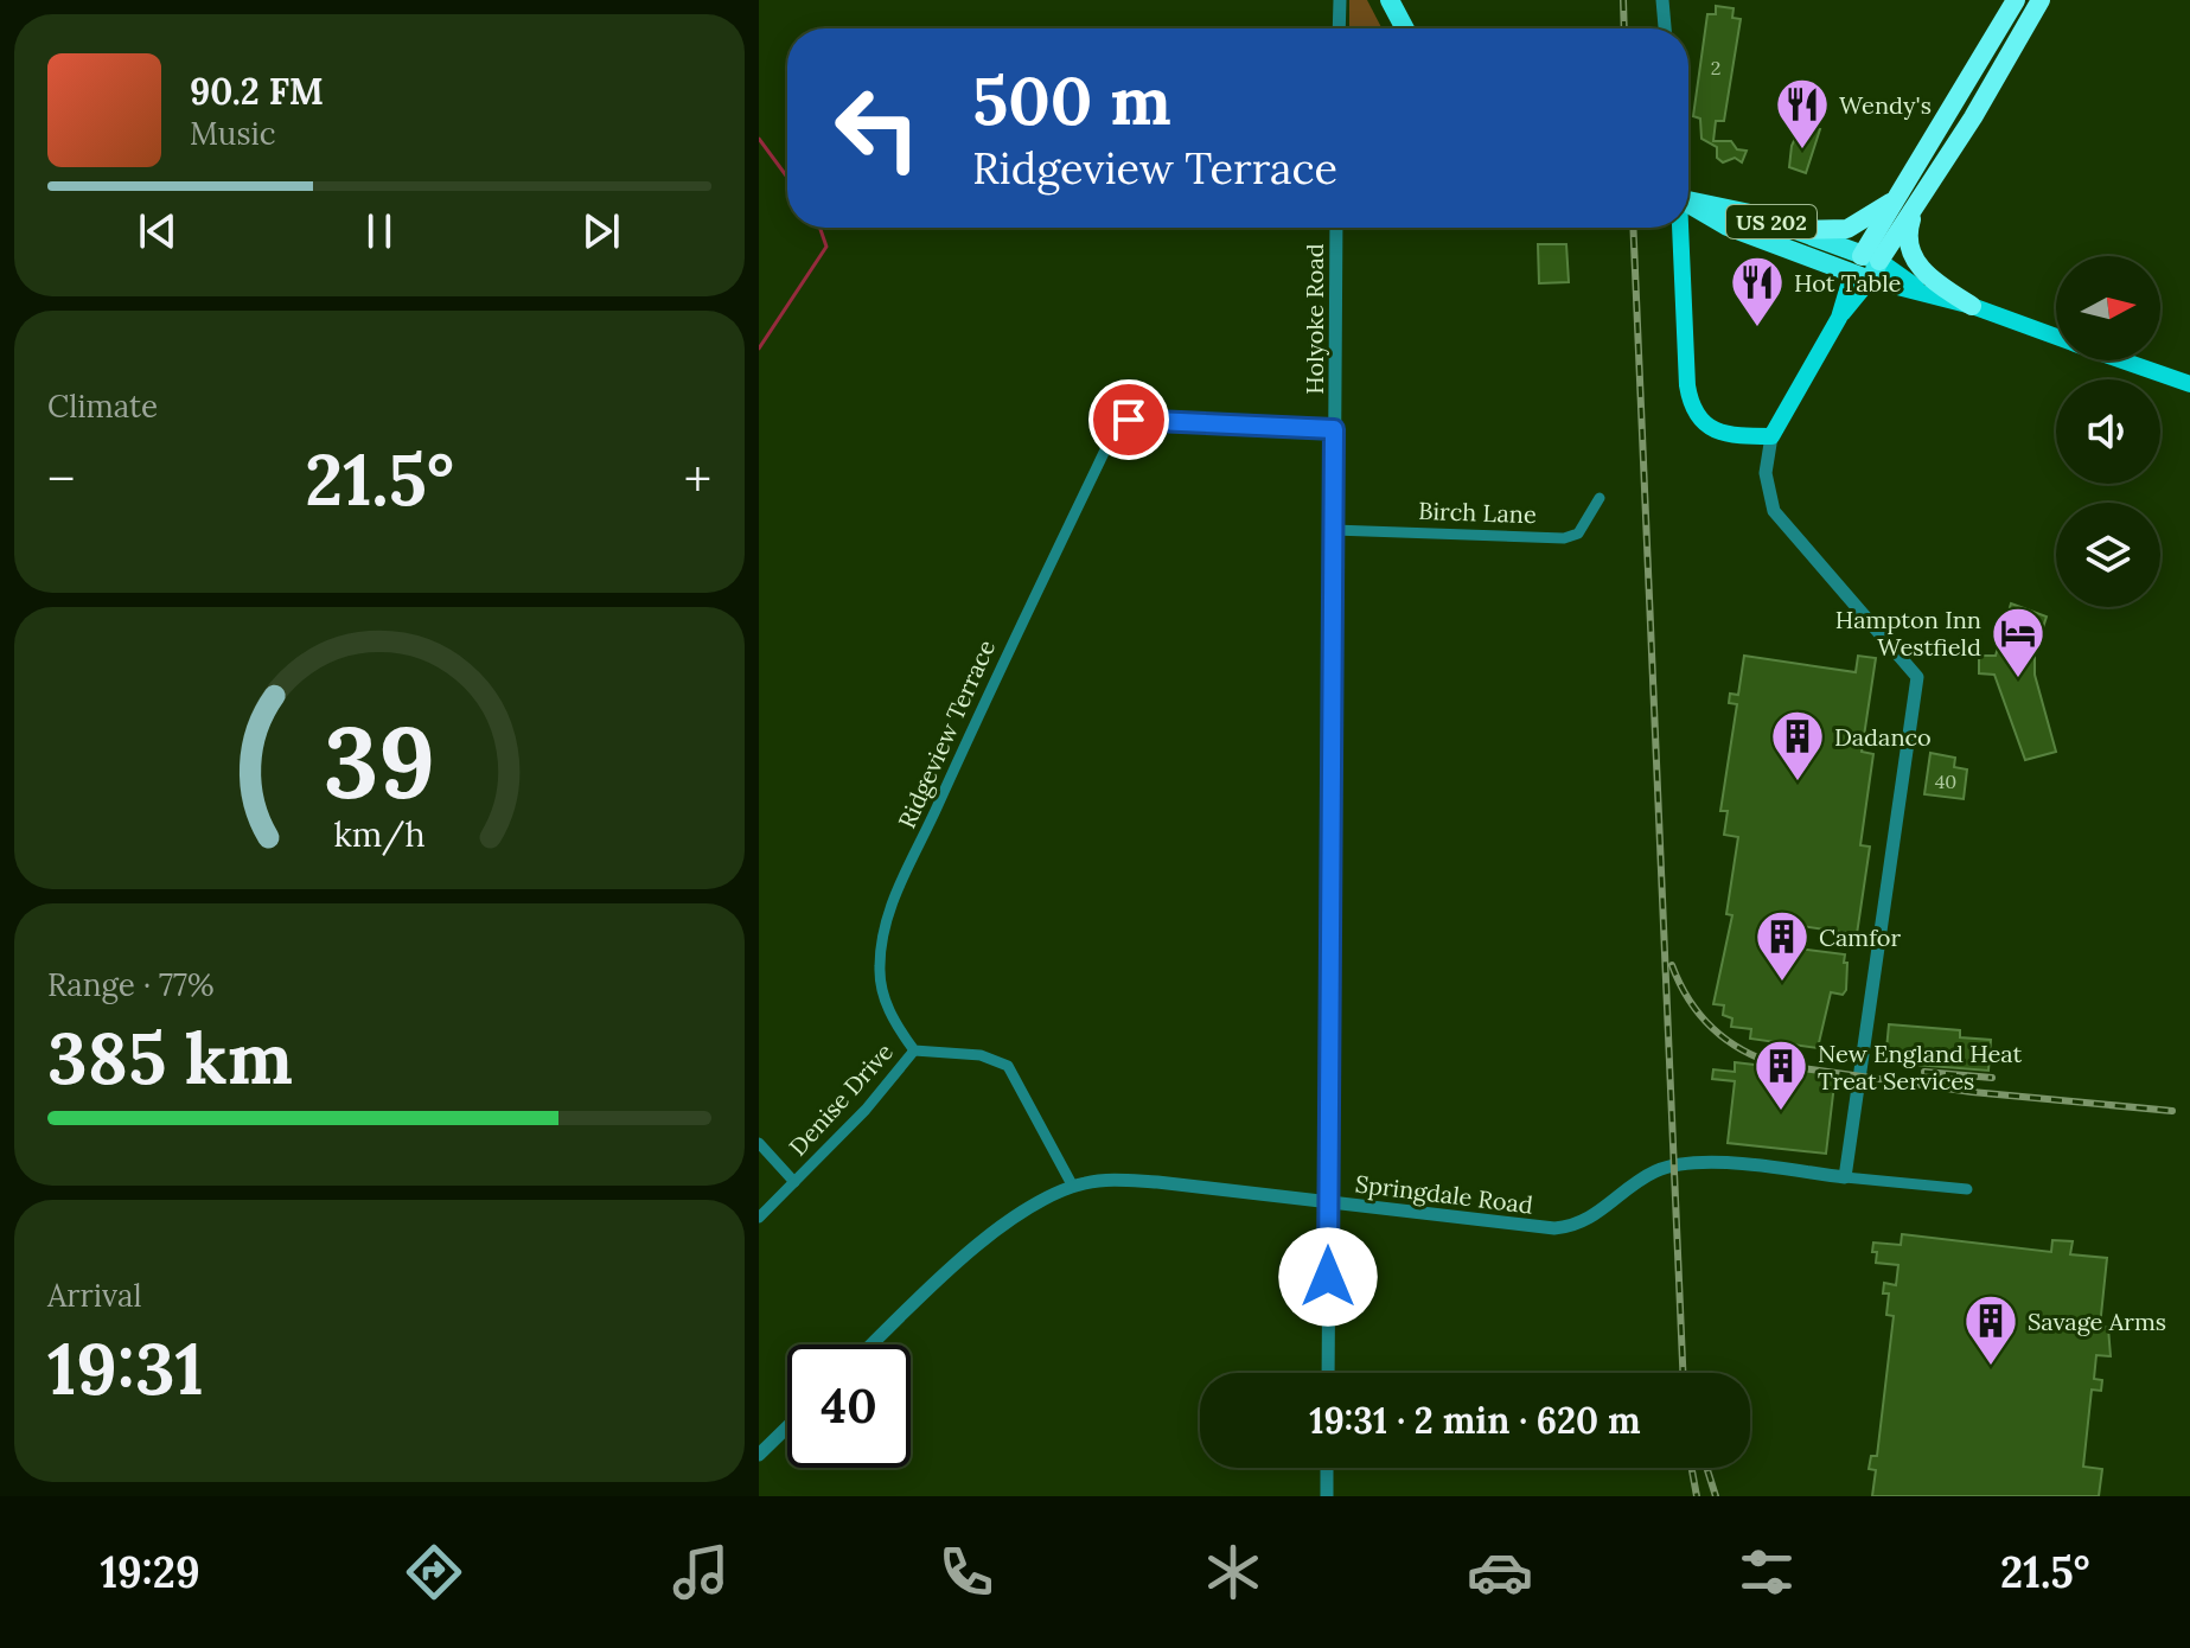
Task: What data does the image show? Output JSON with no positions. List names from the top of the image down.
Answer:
{
  "streets": {
    "highway": ["US 202"],
    "street": [
      "Holyoke Road",
      "Birch Lane",
      "Ridgeview Terrace",
      "Denise Drive",
      "Springdale Road"
    ]
  },
  "crossings": [
    ["Holyoke Road", "Birch Lane"],
    ["Holyoke Road", "Ridgeview Terrace"],
    ["Holyoke Road", "Springdale Road"],
    ["Ridgeview Terrace", "Denise Drive"]
  ],
  "places": {
    "restaurant": ["Wendy's", "Hot Table"],
    "hotel": ["Hampton Inn Westfield"],
    "building": [
      "Dadanco",
      "Camfor",
      "New England Heat Treat Services",
      "Savage Arms"
    ]
  },
  "house_numbers": ["2", "40"],
  "north": "right",
  "page": {
    "turn": ["500 m", "Ridgeview Terrace"],
    "song": ["90.2 FM", "Music"],
    "tile": [
      "Climate",
      ["Range · 77%", "385 km"],
      ["Arrival", "19:31"]
    ],
    "heat": ["−", "21.5°", "+"],
    "limit": "40",
    "trip": "19:31 · 2 min · 620 m",
    "tabs": ["19:29", "21.5°"],
    "gauge": ["39", "km/h"]
  }
}
